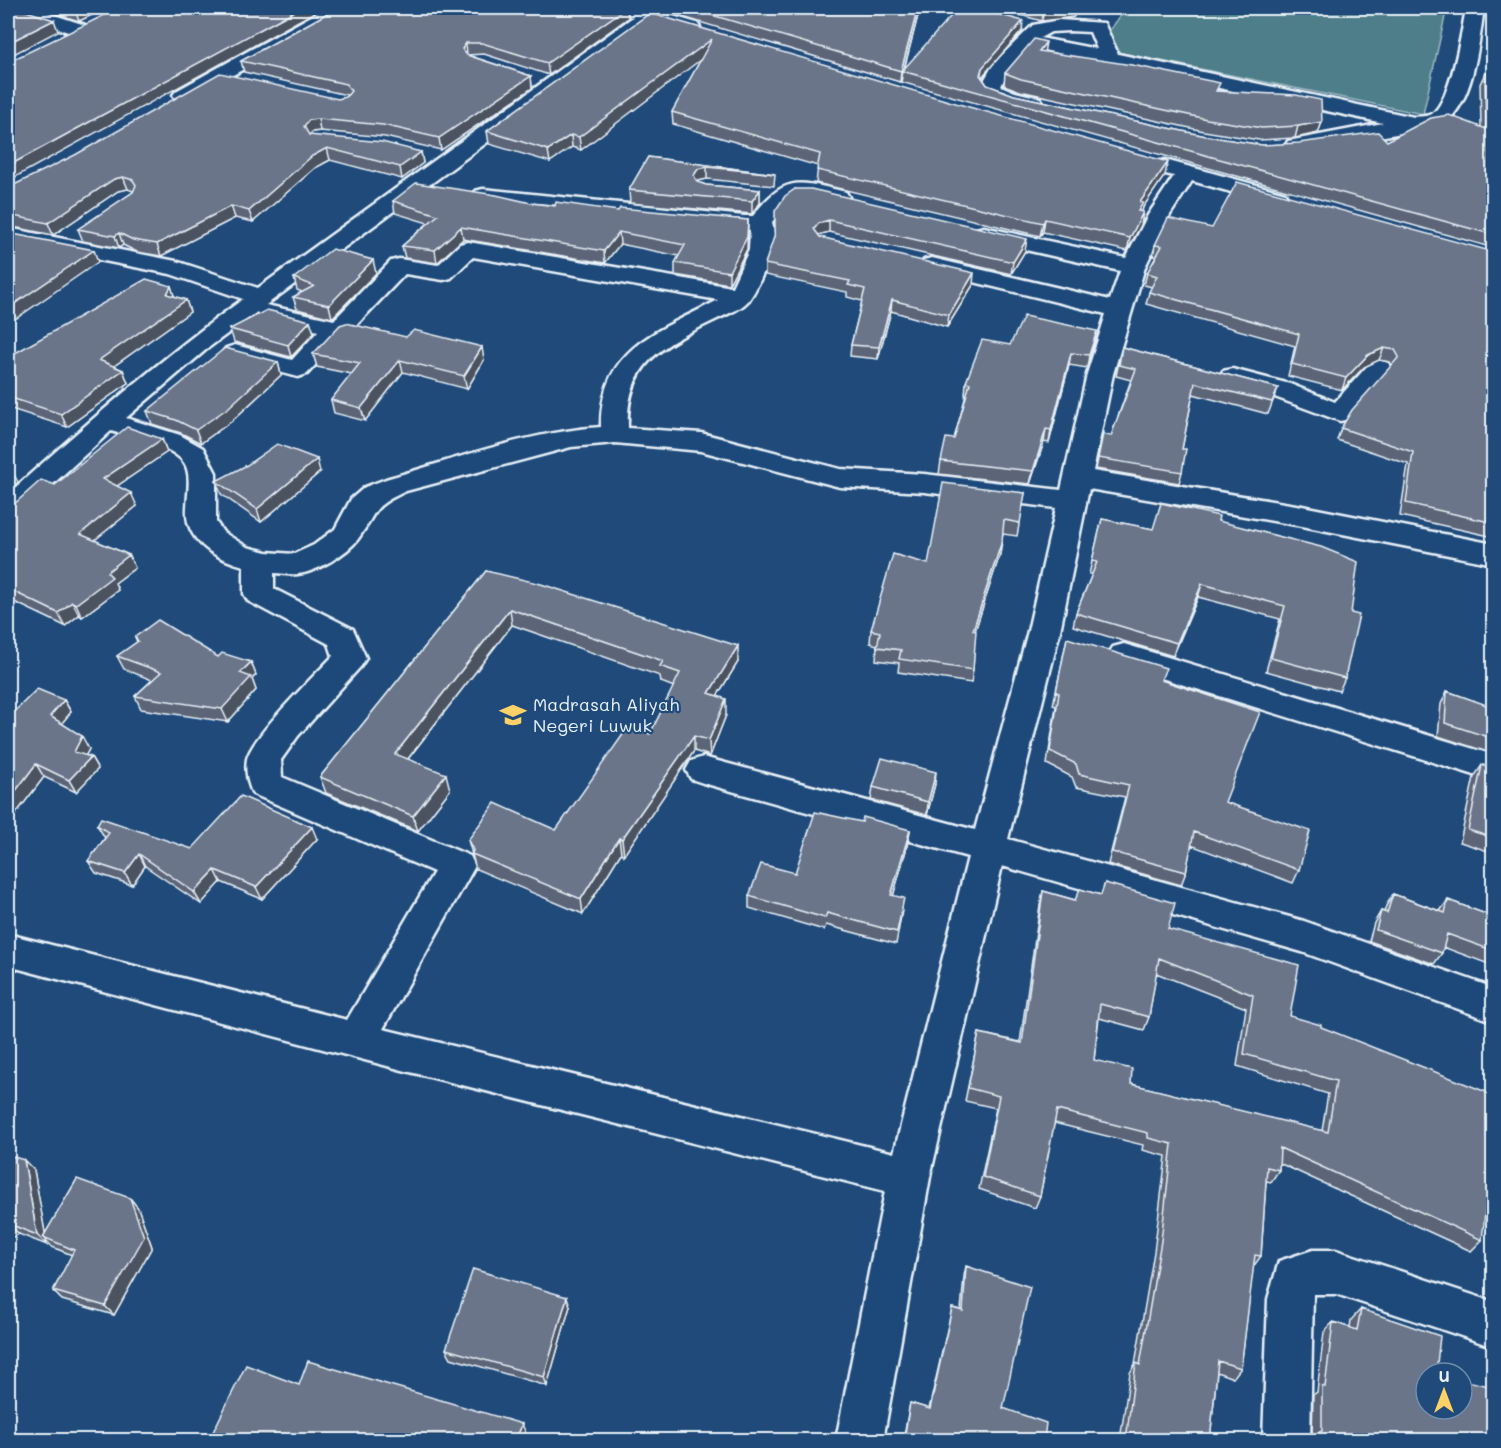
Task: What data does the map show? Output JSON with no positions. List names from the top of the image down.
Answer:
{
  "places": {
    "school or university": ["Madrasah Aliyah Negeri Luwuk"]
  },
  "north": "top"
}
